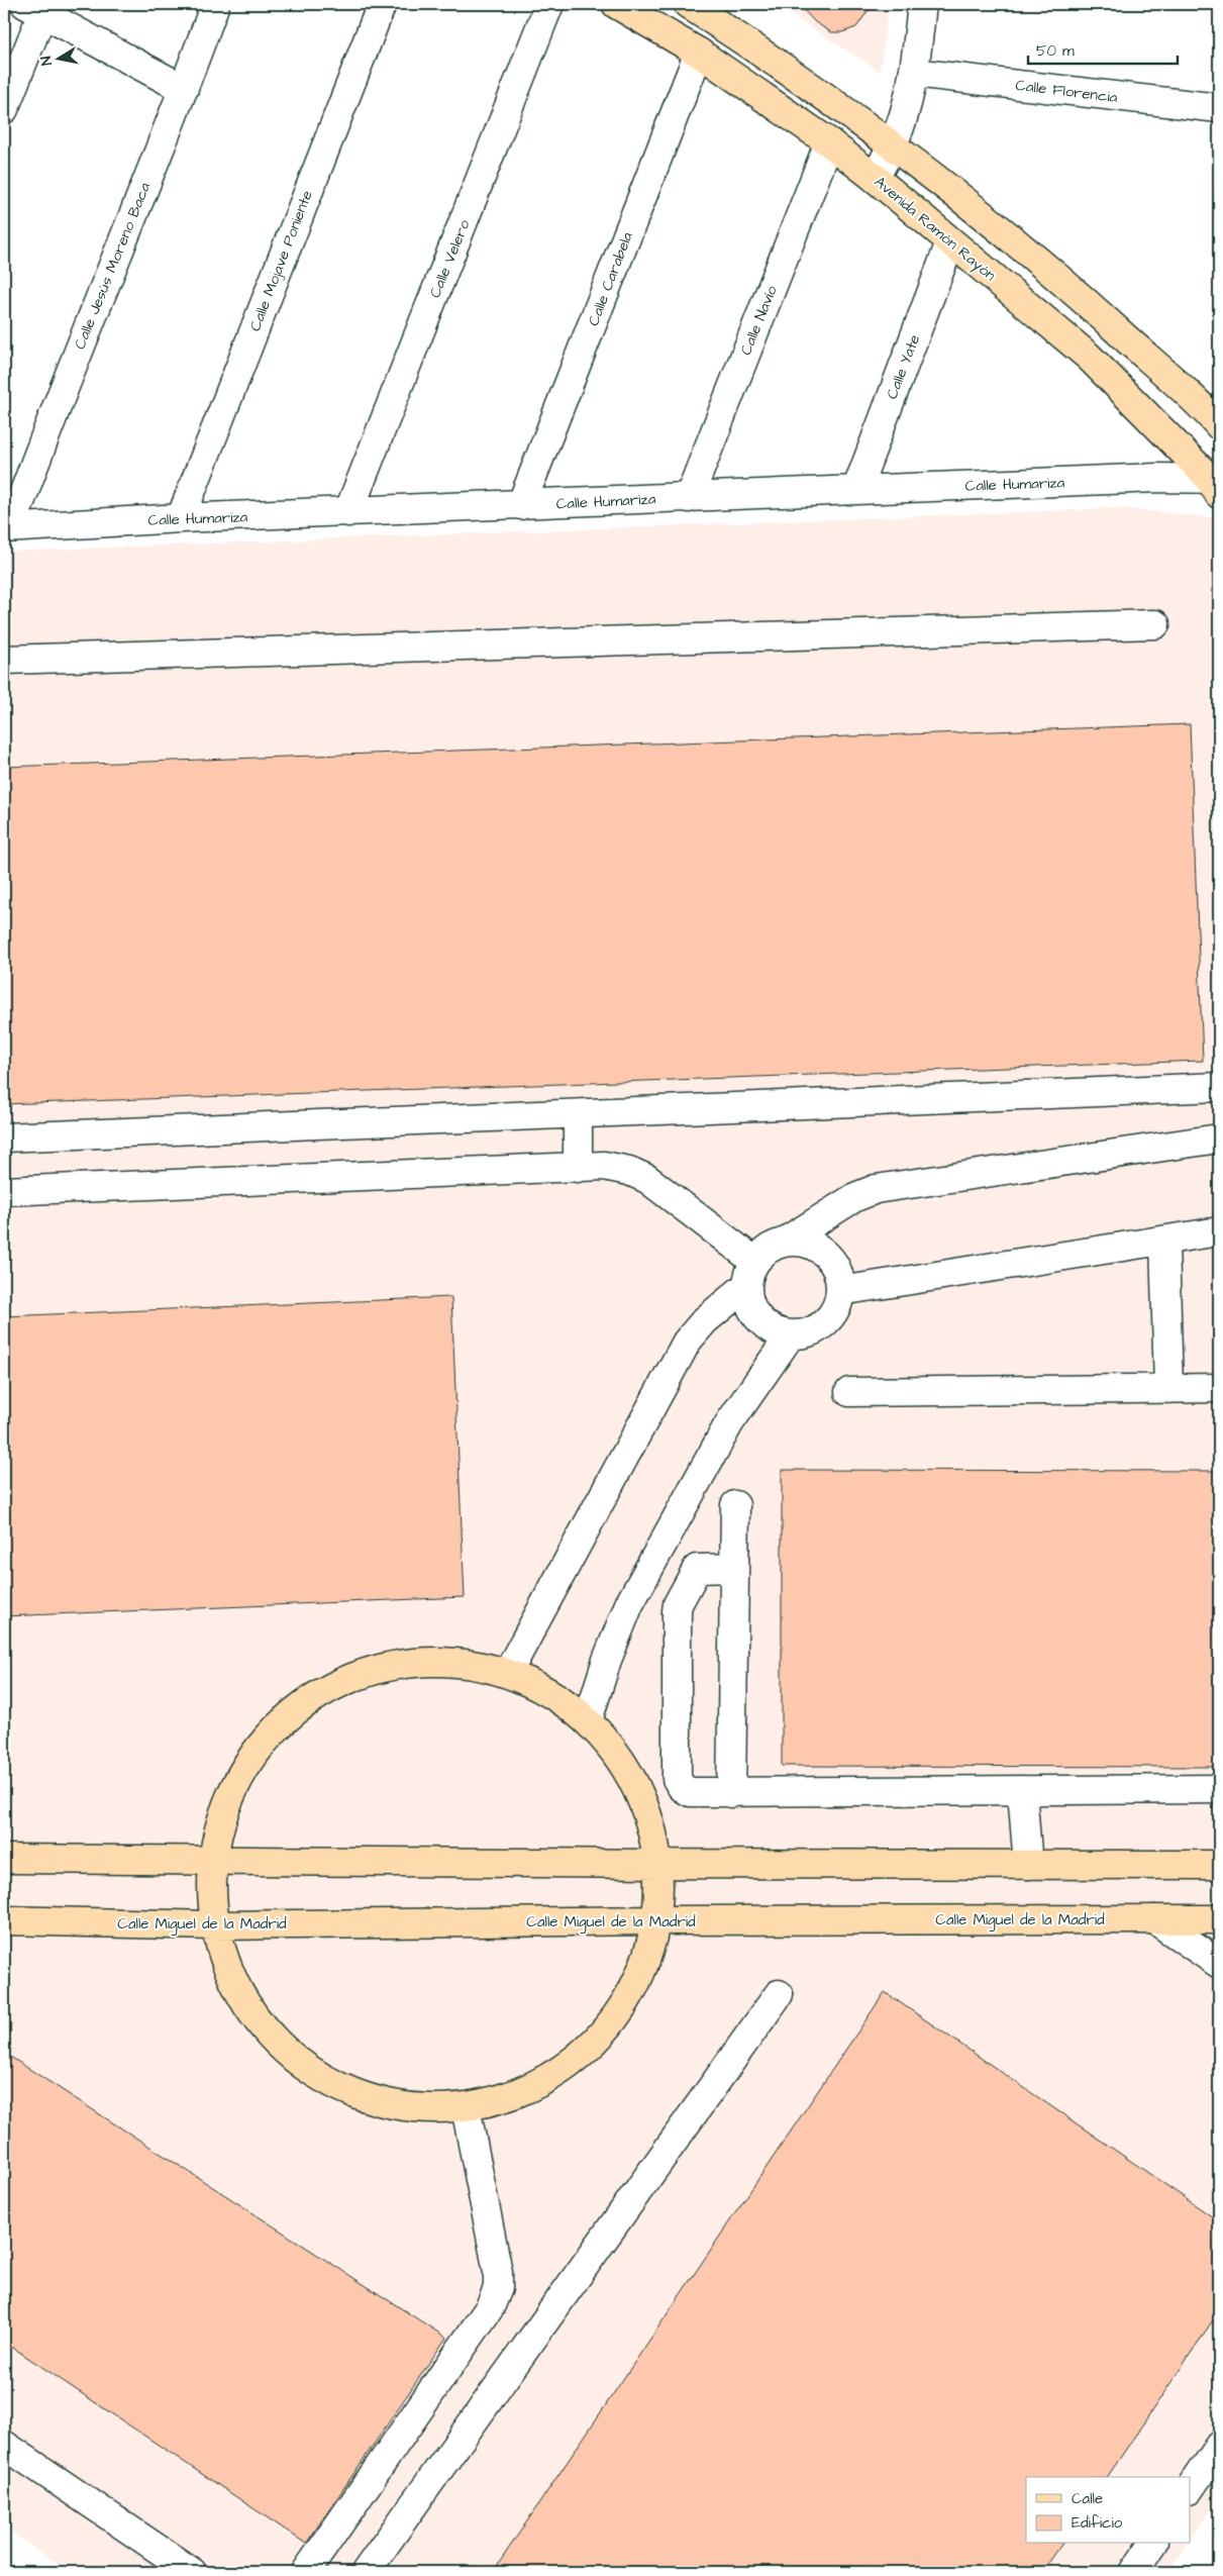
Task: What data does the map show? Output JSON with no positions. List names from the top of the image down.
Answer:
{
  "streets": {
    "main road": ["Avenida Ramón Rayón", "Calle Miguel de la Madrid"],
    "street": [
      "Calle Florencia",
      "Calle Velero",
      "Calle Mojave Poniente",
      "Calle Jesús Moreno Baca",
      "Calle Carabela",
      "Calle Navío",
      "Calle Yate",
      "Calle Humariza"
    ]
  },
  "crossings": [
    ["Avenida Ramón Rayón", "Calle Carabela"],
    ["Avenida Ramón Rayón", "Calle Navío"],
    ["Avenida Ramón Rayón", "Calle Yate"],
    ["Avenida Ramón Rayón", "Calle Humariza"],
    ["Calle Velero", "Calle Humariza"],
    ["Calle Mojave Poniente", "Calle Humariza"],
    ["Calle Jesús Moreno Baca", "Calle Humariza"],
    ["Calle Carabela", "Calle Humariza"],
    ["Calle Navío", "Calle Humariza"],
    ["Calle Yate", "Calle Humariza"]
  ],
  "legend": ["Calle", "Edificio"],
  "scale_bar": "50 m",
  "north": "left"
}
